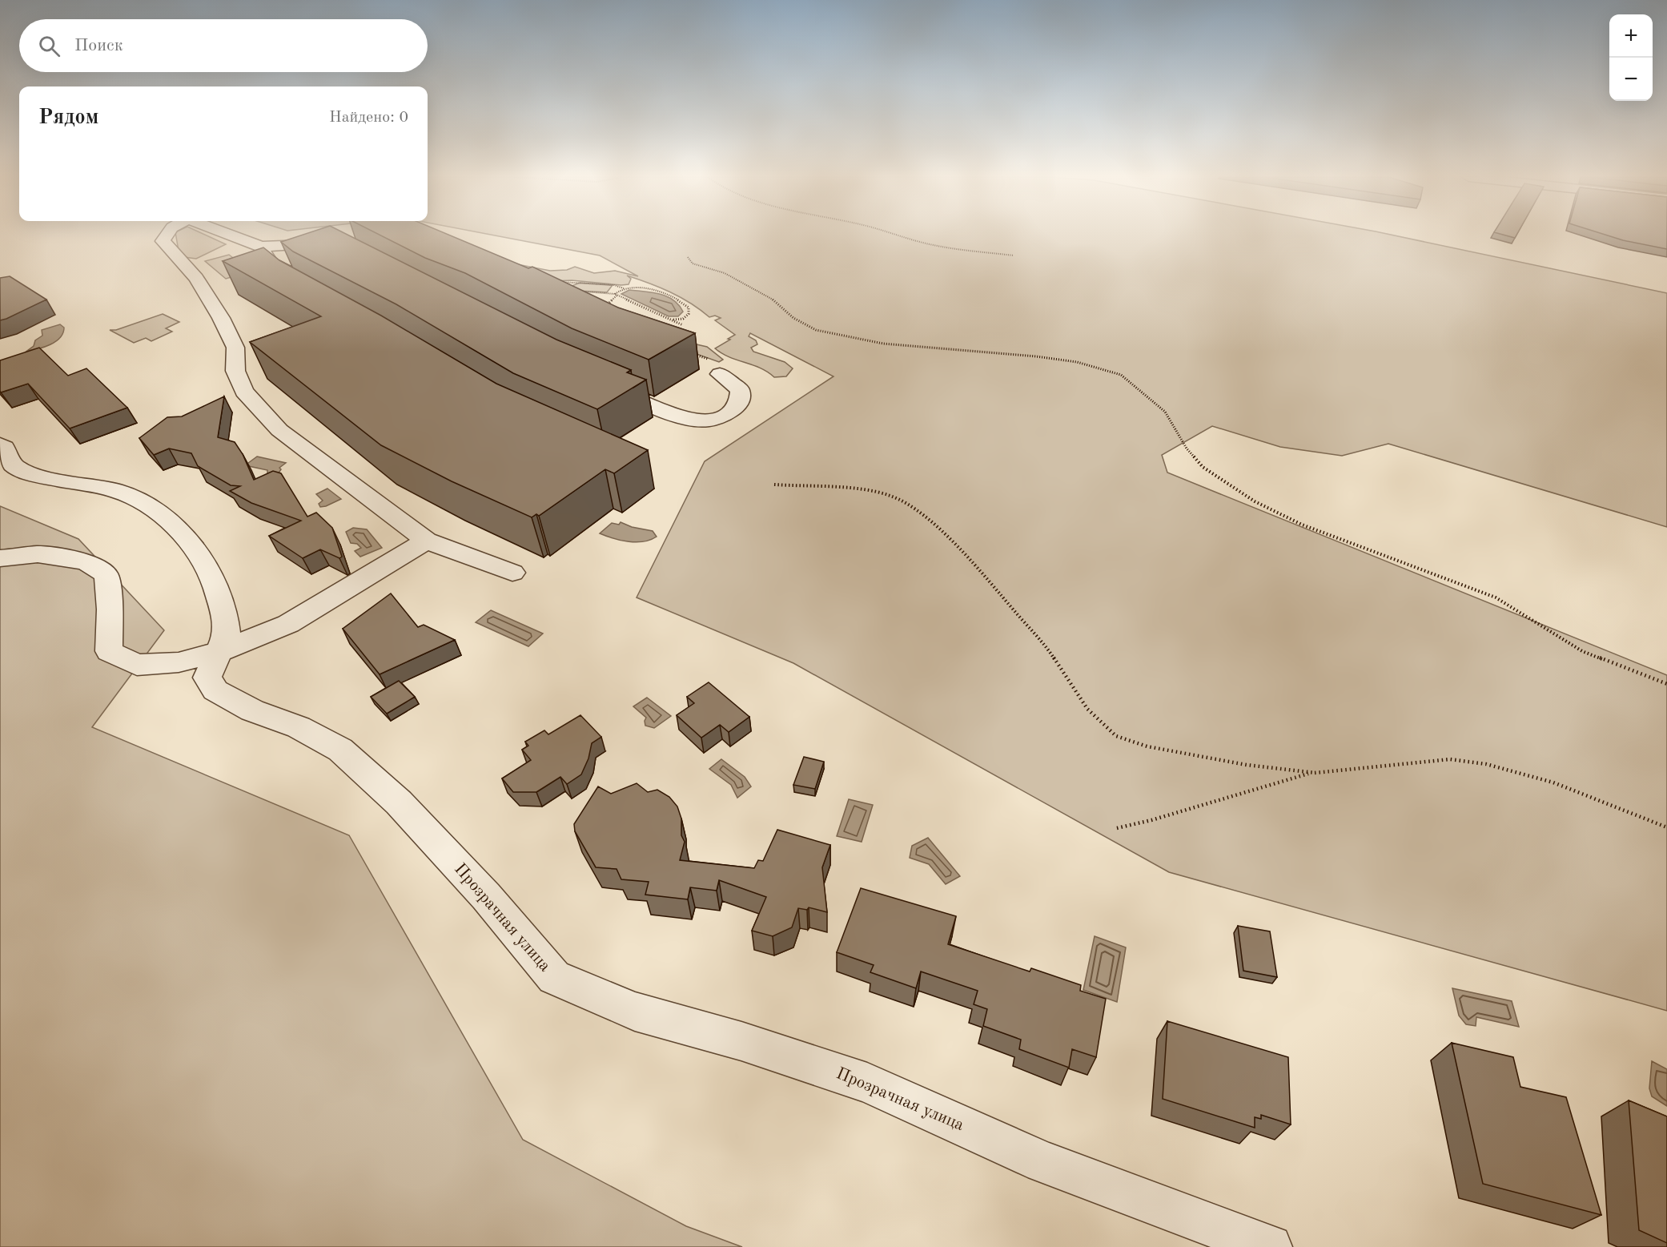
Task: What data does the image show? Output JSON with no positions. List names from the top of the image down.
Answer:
{
  "streets": {
    "street": ["Прозрачная улица"]
  },
  "page": {
    "map_buttons": ["+", "−"],
    "search": "Поиск",
    "heading": ["Рядом", "Найдено: 0"]
  }
}
